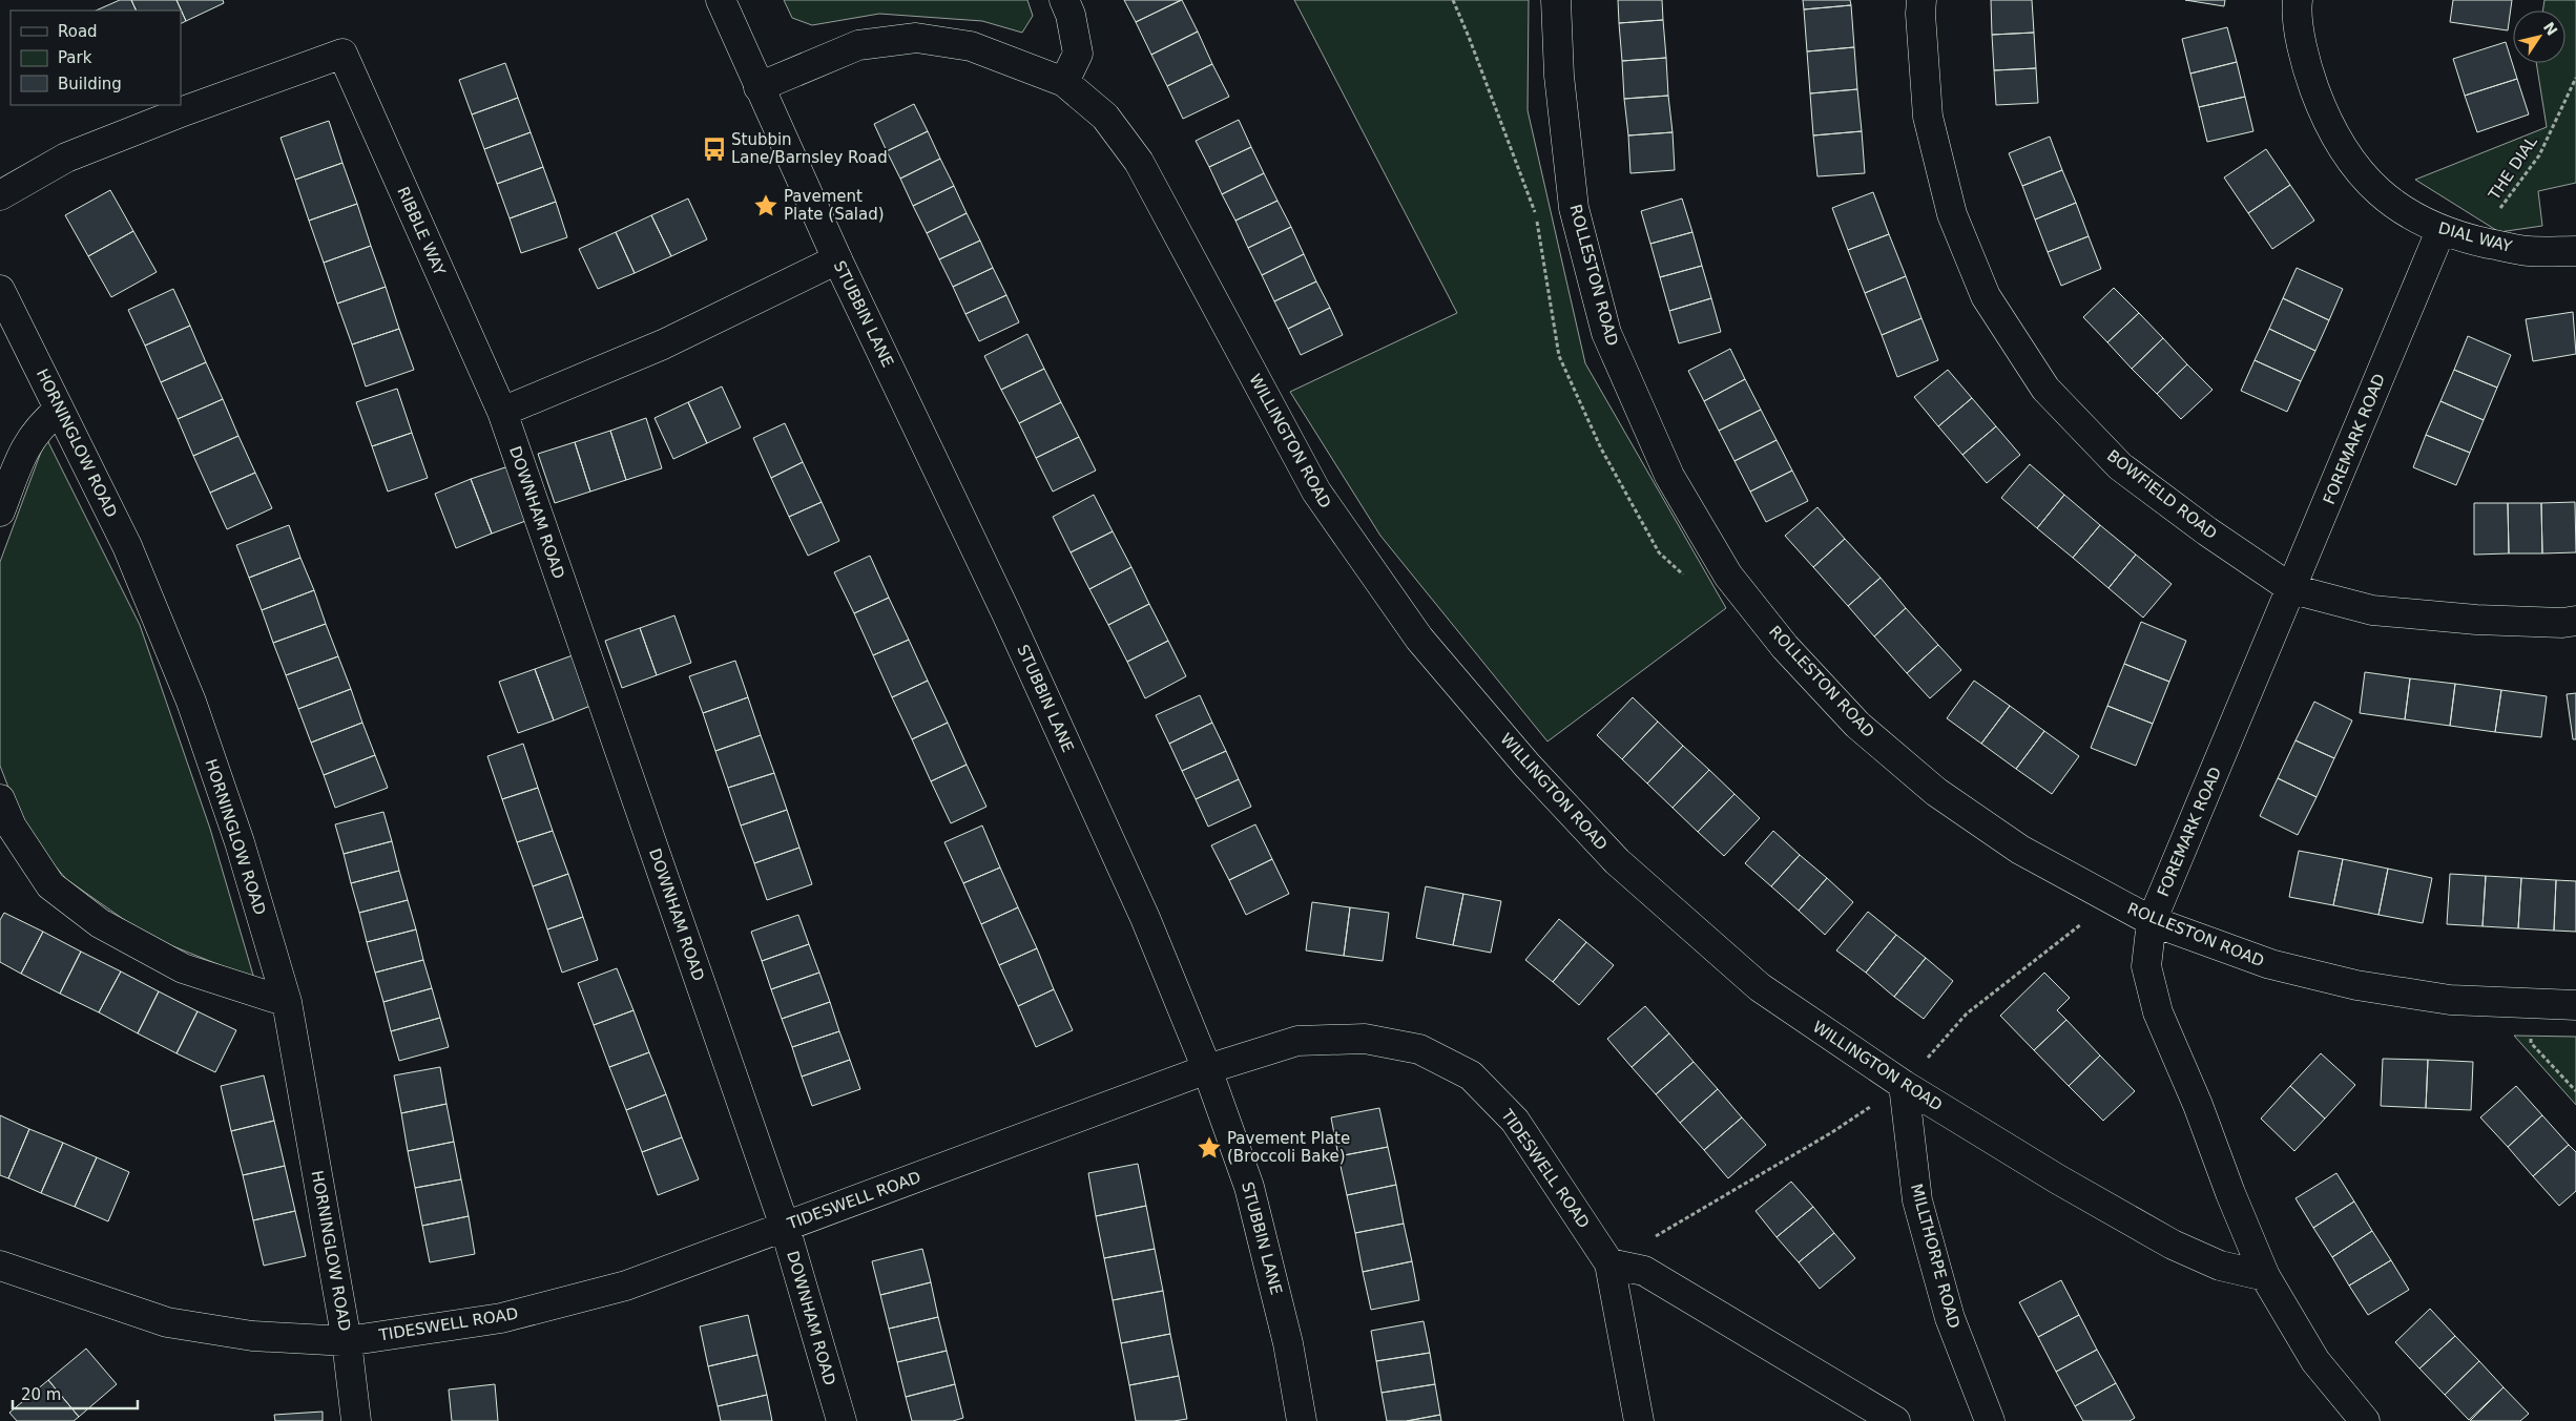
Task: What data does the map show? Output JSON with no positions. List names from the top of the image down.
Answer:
{
  "streets": {
    "street": [
      "RIBBLE WAY",
      "DIAL WAY",
      "ROLLESTON ROAD",
      "STUBBIN LANE",
      "FOREMARK ROAD",
      "WILLINGTON ROAD",
      "HORNINGLOW ROAD",
      "BOWFIELD ROAD",
      "DOWNHAM ROAD",
      "TIDESWELL ROAD",
      "MILLTHORPE ROAD"
    ],
    "path": ["THE DIAL"]
  },
  "crossings": [
    ["THE DIAL", "DIAL WAY"],
    ["RIBBLE WAY", "DOWNHAM ROAD"],
    ["DIAL WAY", "FOREMARK ROAD"],
    ["ROLLESTON ROAD", "FOREMARK ROAD"],
    ["STUBBIN LANE", "WILLINGTON ROAD"],
    ["STUBBIN LANE", "TIDESWELL ROAD"],
    ["FOREMARK ROAD", "WILLINGTON ROAD"],
    ["FOREMARK ROAD", "BOWFIELD ROAD"],
    ["WILLINGTON ROAD", "MILLTHORPE ROAD"],
    ["HORNINGLOW ROAD", "TIDESWELL ROAD"],
    ["DOWNHAM ROAD", "TIDESWELL ROAD"]
  ],
  "places": {
    "bus stop": ["Stubbin Lane/Barnsley Road"],
    "place": ["Pavement Plate (Salad)", "Pavement Plate (Broccoli Bake)"]
  },
  "legend": ["Road", "Park", "Building"],
  "scale_bar": "20 m",
  "north": "top right"
}
